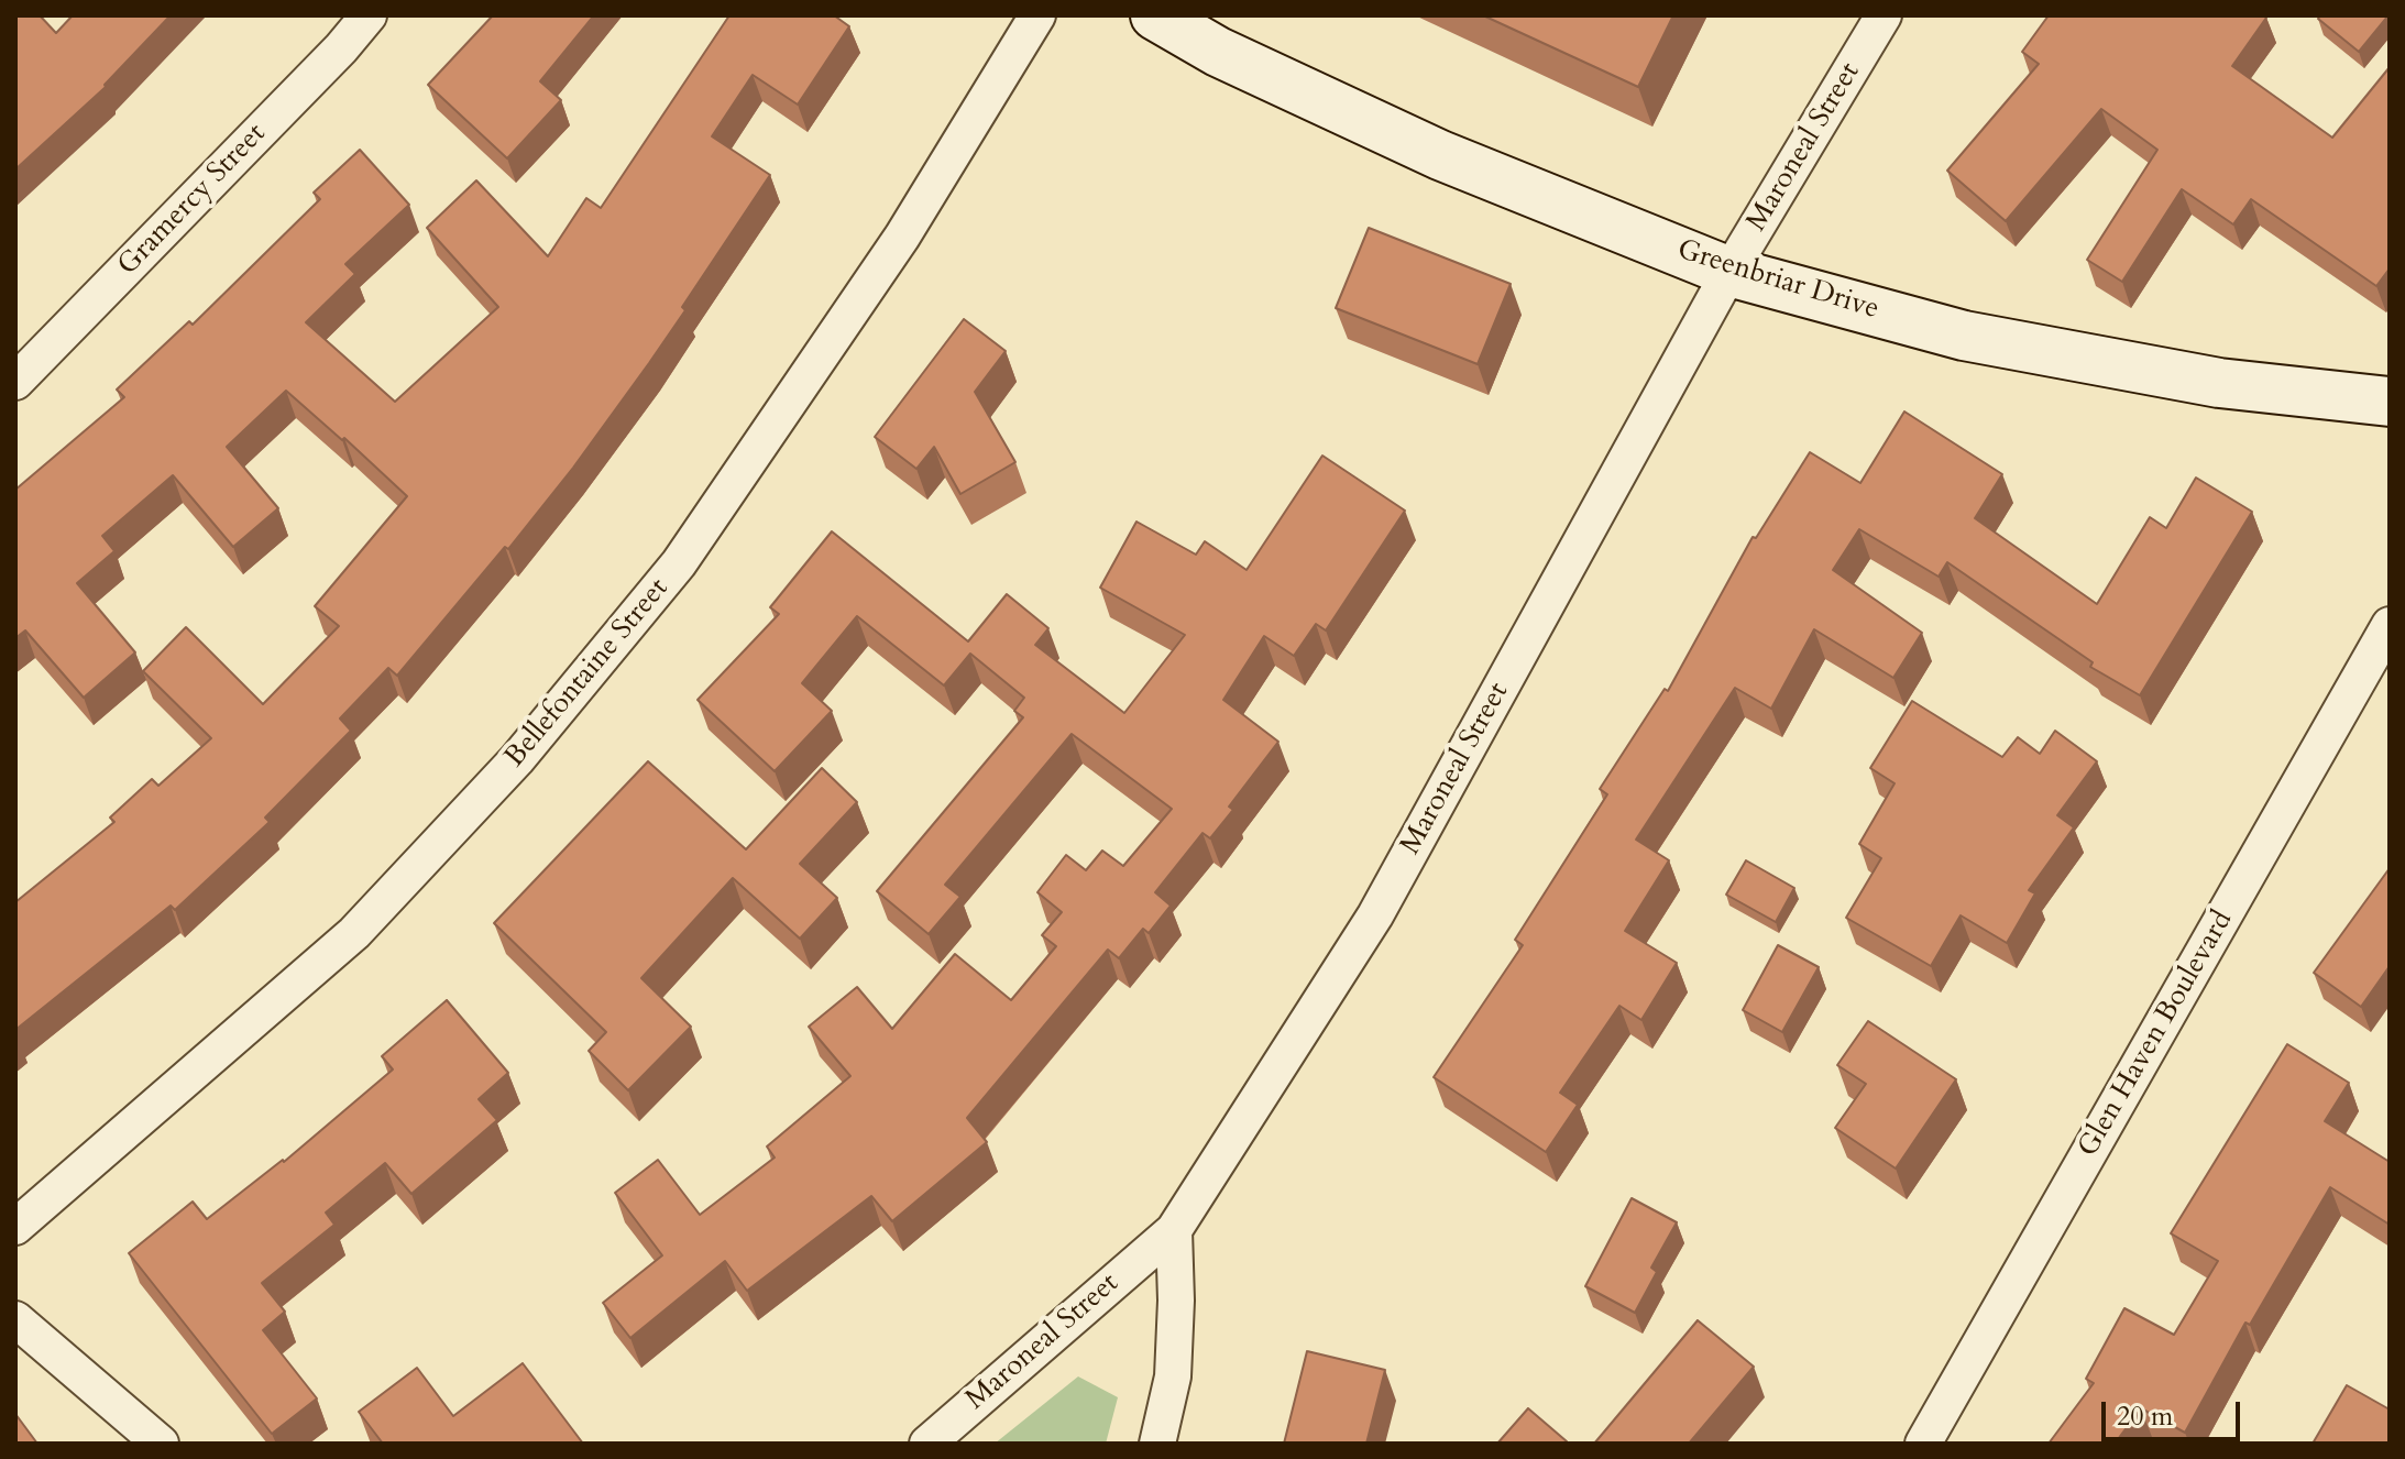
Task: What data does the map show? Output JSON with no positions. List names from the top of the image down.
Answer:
{
  "streets": {
    "main road": ["Greenbriar Drive"],
    "street": [
      "Maroneal Street",
      "Gramercy Street",
      "Bellefontaine Street",
      "Glen Haven Boulevard"
    ]
  },
  "crossings": [
    ["Maroneal Street", "Greenbriar Drive"]
  ],
  "scale_bar": "20 m"
}
